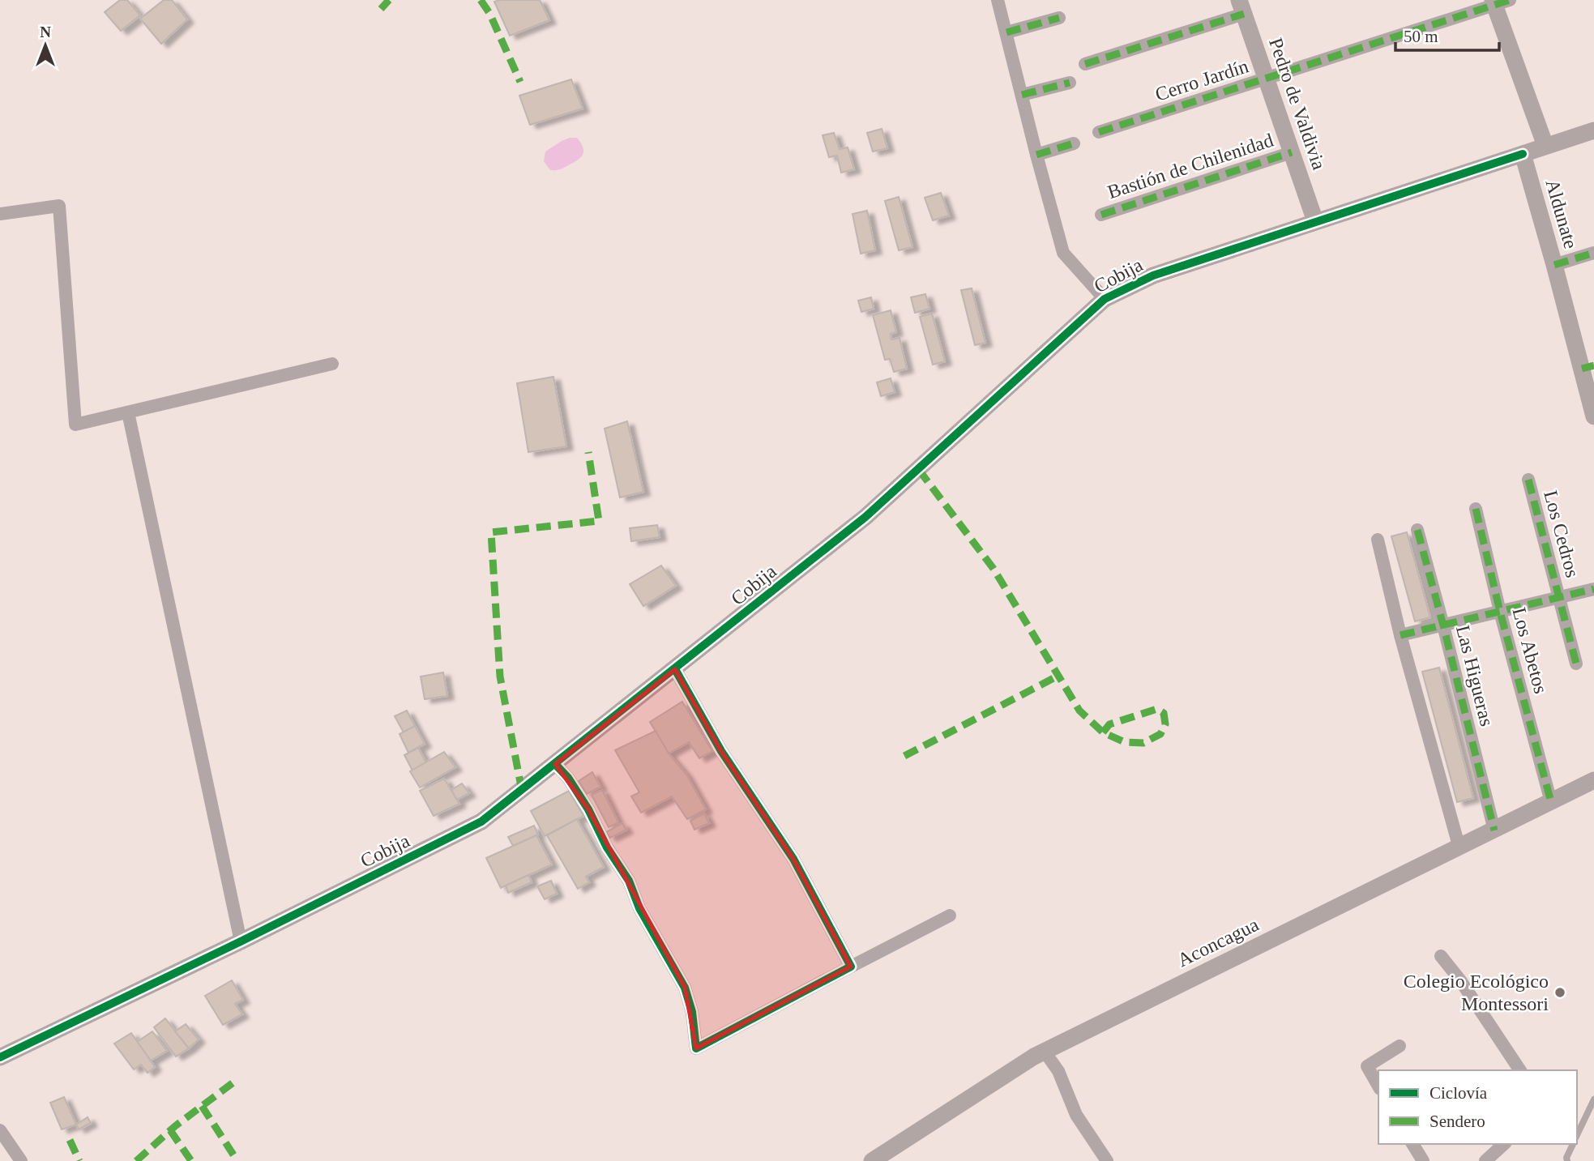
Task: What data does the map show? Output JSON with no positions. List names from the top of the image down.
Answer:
{
  "streets": {
    "street": [
      "Cerro Jardín",
      "Pedro de Valdivia",
      "Bastión de Chilenidad",
      "Aldunate",
      "Cobija",
      "Los Cedros",
      "Los Abetos",
      "Las Higueras",
      "Aconcagua"
    ]
  },
  "crossings": [
    ["Cerro Jardín", "Pedro de Valdivia"],
    ["Pedro de Valdivia", "Bastión de Chilenidad"],
    ["Pedro de Valdivia", "Cobija"],
    ["Aldunate", "Cobija"],
    ["Los Abetos", "Aconcagua"],
    ["Las Higueras", "Aconcagua"]
  ],
  "places": ["Colegio Ecológico Montessori"],
  "legend": ["Ciclovía", "Sendero"],
  "scale_bar": "50 m",
  "north": "top"
}
